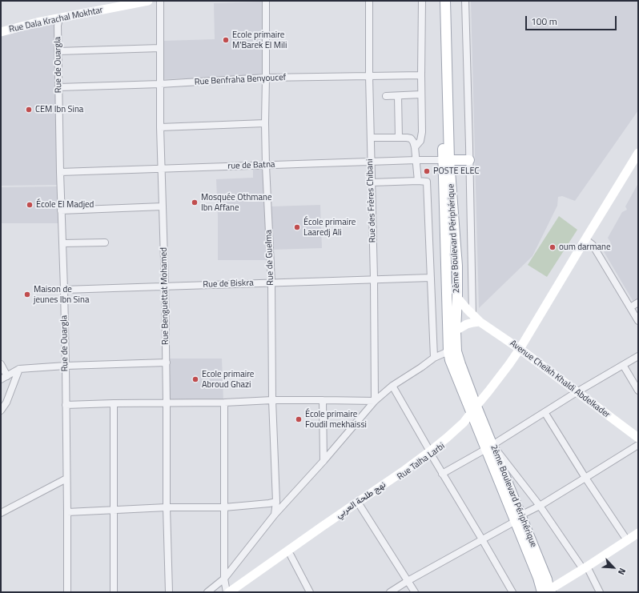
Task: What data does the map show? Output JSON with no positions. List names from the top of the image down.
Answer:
{
  "streets": {
    "main road": ["2ème Boulevard Périphérique"],
    "street": [
      "Rue Dala Krachal Mokhtar",
      "Rue de Ouargla",
      "Rue Benfraha Benyoucef",
      "rue de Batna",
      "Rue des Frères Chibani",
      "Rue de Guelma",
      "Rue de Biskra",
      "Rue Benguettat Mohamed",
      "Avenue Cheïkh Khaldi Abdelkader",
      "Rue Talha Larbi",
      "نهج طلحة العربي"
    ]
  },
  "crossings": [
    ["Rue Dala Krachal Mokhtar", "Rue de Ouargla"],
    ["Rue de Ouargla", "Rue Benfraha Benyoucef"],
    ["Rue de Ouargla", "rue de Batna"],
    ["Rue de Ouargla", "Rue de Biskra"],
    ["Rue Benfraha Benyoucef", "Rue des Frères Chibani"],
    ["Rue Benfraha Benyoucef", "Rue de Guelma"],
    ["Rue Benfraha Benyoucef", "Rue Benguettat Mohamed"],
    ["rue de Batna", "Rue des Frères Chibani"],
    ["rue de Batna", "2ème Boulevard Périphérique"],
    ["rue de Batna", "Rue de Guelma"],
    ["rue de Batna", "Rue Benguettat Mohamed"],
    ["Rue des Frères Chibani", "Rue de Biskra"],
    ["2ème Boulevard Périphérique", "Avenue Cheïkh Khaldi Abdelkader"],
    ["2ème Boulevard Périphérique", "نهج طلحة العربي"],
    ["Rue de Guelma", "Rue de Biskra"],
    ["Rue de Biskra", "Rue Benguettat Mohamed"],
    ["Rue Talha Larbi", "نهج طلحة العربي"]
  ],
  "places": [
    "Ecole primaire M'Barek El Mili",
    "CEM Ibn Sina",
    "POSTE ELEC",
    "Mosquée Othmane Ibn Affane",
    "École El Madjed",
    "École primaire Laaredj Ali",
    "oum darmane",
    "Maison de jeunes Ibn Sina",
    "Ecole primaire Abroud Ghazi",
    "École primaire Foudil mekhaissi"
  ],
  "scale_bar": "100 m",
  "north": "bottom right"
}
